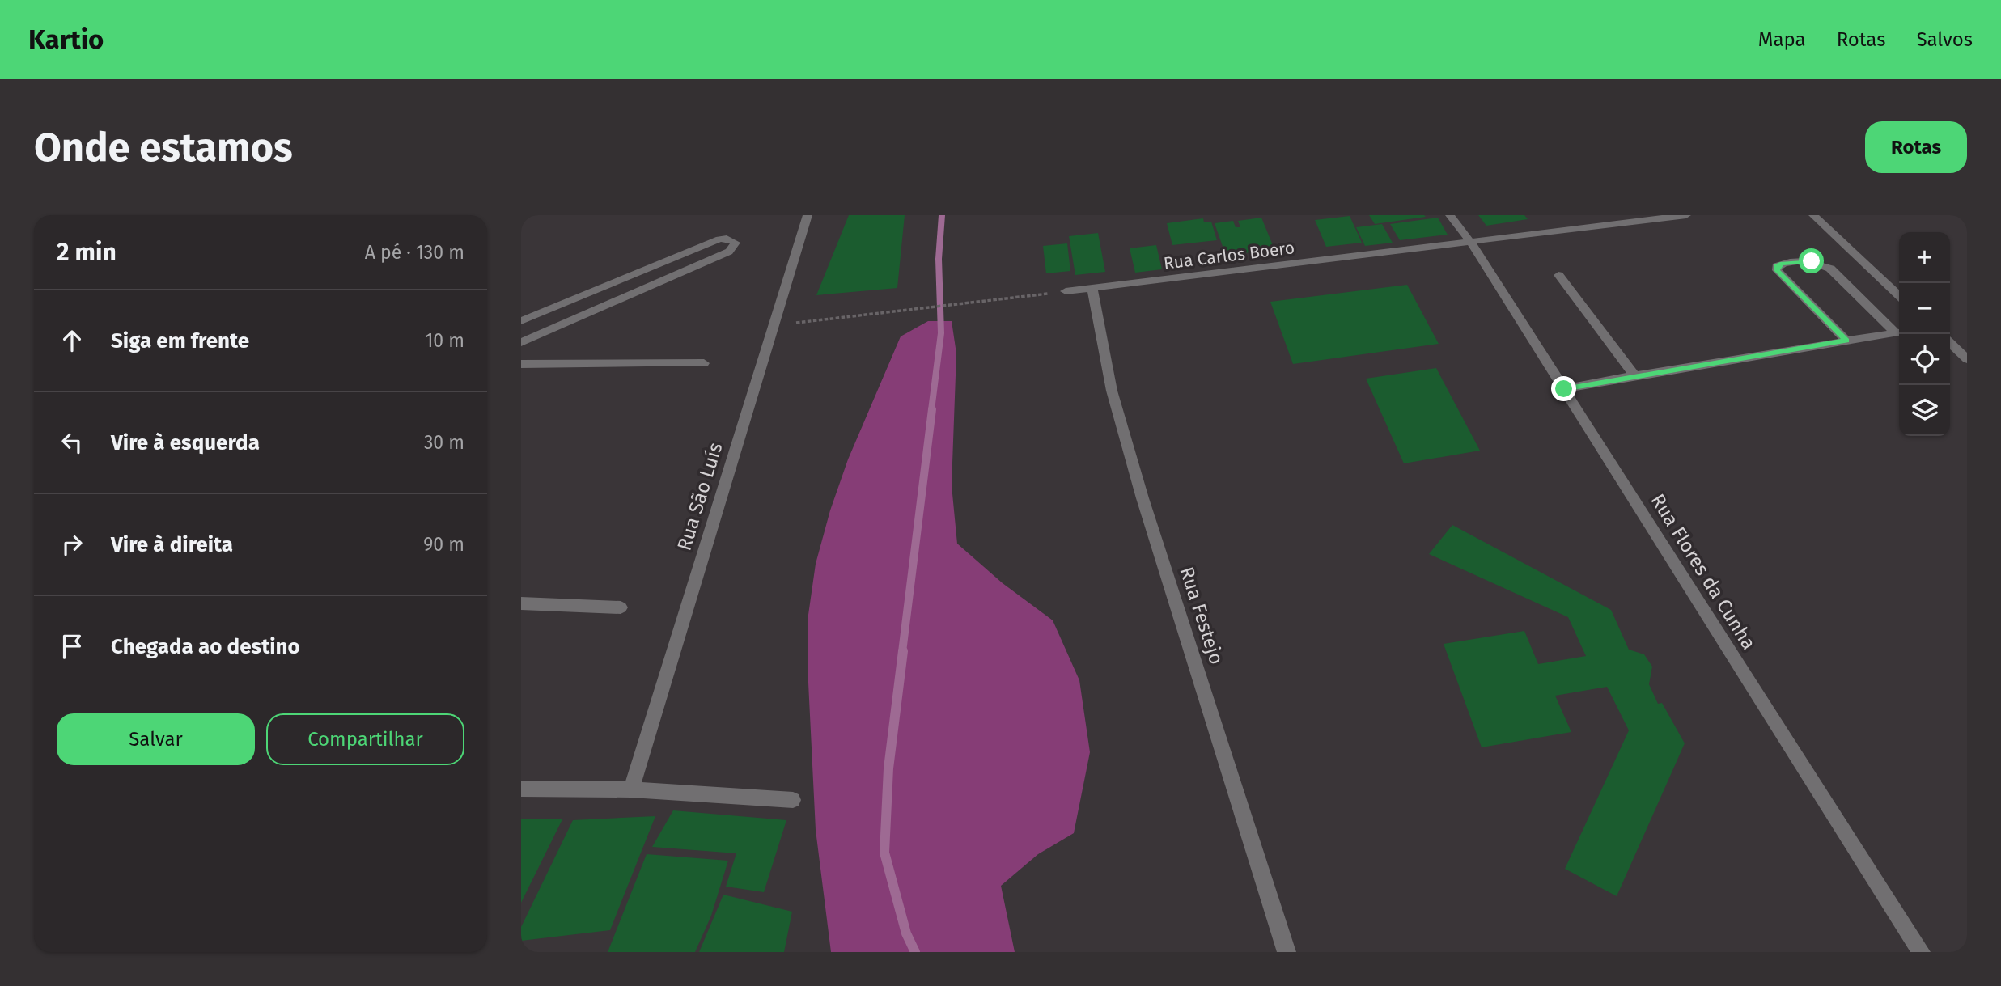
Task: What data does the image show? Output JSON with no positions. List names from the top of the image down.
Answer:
{
  "streets": {
    "street": [
      "Rua Carlos Boero",
      "Rua São Luís",
      "Rua Flores da Cunha",
      "Rua Festejo"
    ]
  },
  "crossings": [
    ["Rua Carlos Boero", "Rua Flores da Cunha"],
    ["Rua Carlos Boero", "Rua Festejo"]
  ],
  "page": {
    "header": "Kartio",
    "nav": ["Mapa", "Rotas", "Salvos"],
    "buttons": [
      "Rotas",
      ["Salvar", "Compartilhar"]
    ],
    "title": "Onde estamos",
    "heading": ["2 min", "A pé · 130 m"],
    "map_buttons": ["+", "−"],
    "list": [
      ["Siga em frente", "10 m"],
      ["Vire à esquerda", "30 m"],
      ["Vire à direita", "90 m"],
      "Chegada ao destino"
    ]
  }
}
